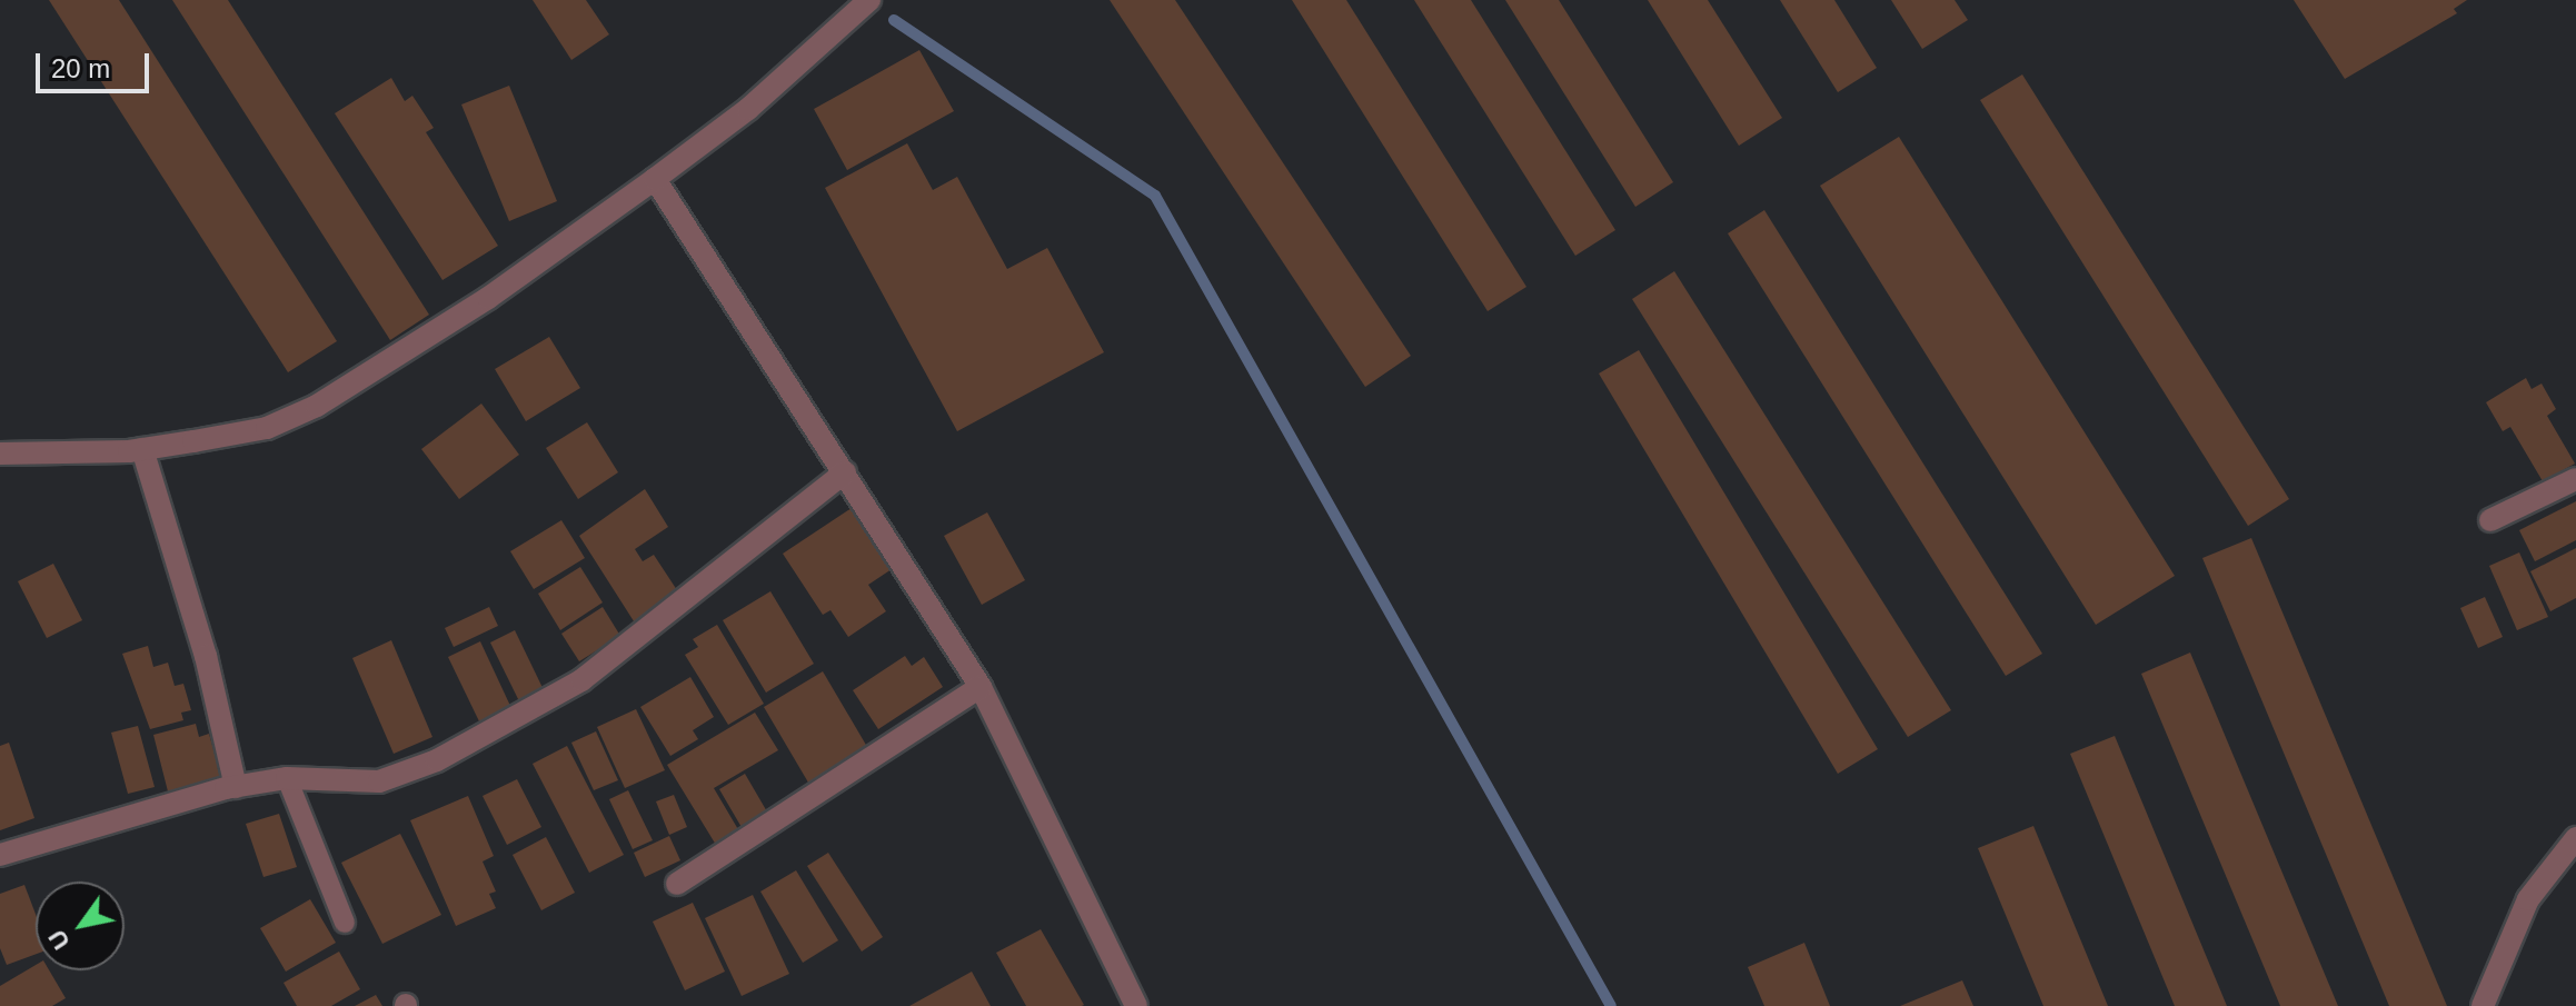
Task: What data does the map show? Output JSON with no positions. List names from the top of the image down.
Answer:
{
  "scale_bar": "20 m",
  "north": "bottom left"
}
